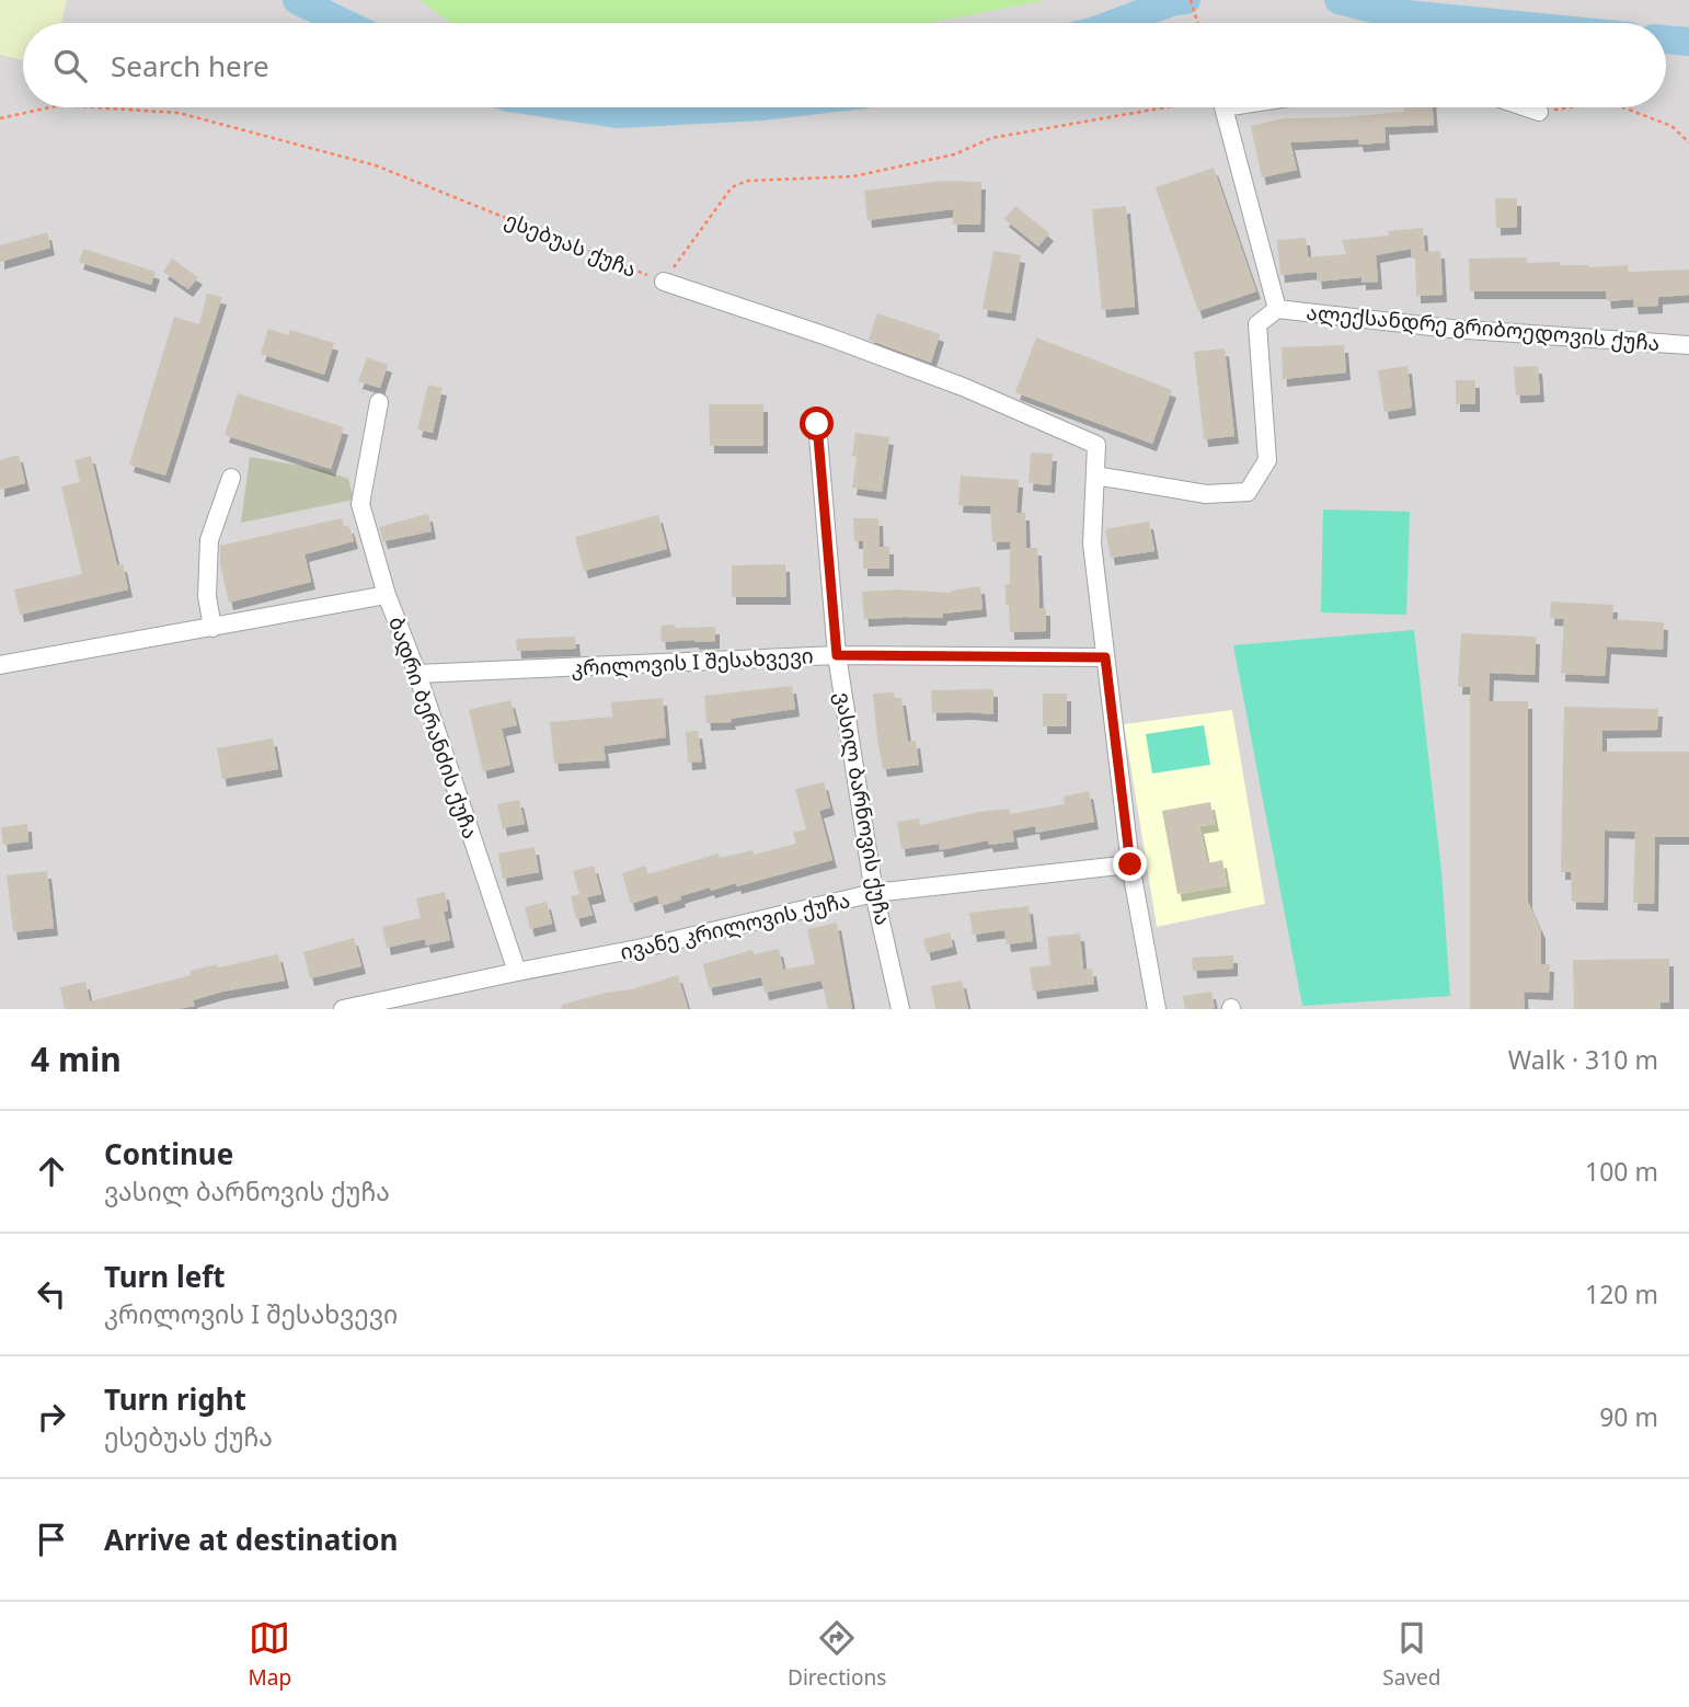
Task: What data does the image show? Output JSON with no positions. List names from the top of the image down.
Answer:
{
  "streets": {
    "street": [
      "ესებუას ქუჩა",
      "ალექსანდრე გრიბოედოვის ქუჩა",
      "კრილოვის I შესახვევი",
      "ბადრი ბერანძის ქუჩა",
      "ვასილ ბარნოვის ქუჩა",
      "ივანე კრილოვის ქუჩა"
    ]
  },
  "crossings": [
    ["ესებუას ქუჩა", "კრილოვის I შესახვევი"],
    ["ესებუას ქუჩა", "ივანე კრილოვის ქუჩა"],
    ["კრილოვის I შესახვევი", "ბადრი ბერანძის ქუჩა"],
    ["კრილოვის I შესახვევი", "ვასილ ბარნოვის ქუჩა"],
    ["ბადრი ბერანძის ქუჩა", "ივანე კრილოვის ქუჩა"],
    ["ვასილ ბარნოვის ქუჩა", "ივანე კრილოვის ქუჩა"]
  ],
  "page": {
    "search": "Search here",
    "heading": ["4 min", "Walk · 310 m"],
    "list": [
      ["Continue", "ვასილ ბარნოვის ქუჩა", "100 m"],
      ["Turn left", "კრილოვის I შესახვევი", "120 m"],
      ["Turn right", "ესებუას ქუჩა", "90 m"],
      "Arrive at destination"
    ],
    "nav": ["Map", "Directions", "Saved"]
  }
}
